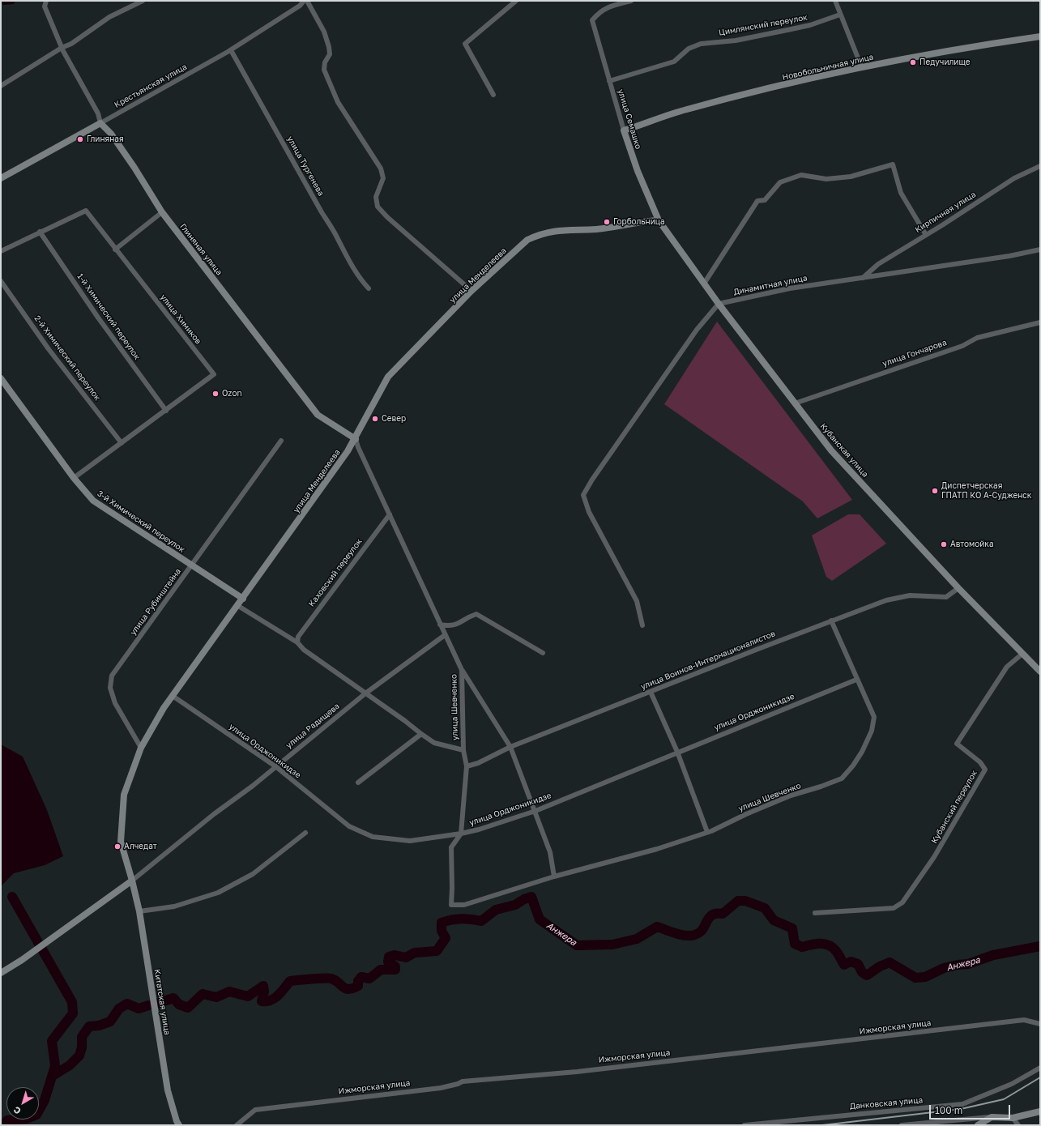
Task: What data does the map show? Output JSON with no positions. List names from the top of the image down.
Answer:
{
  "streets": {
    "street": [
      "Цимлянский переулок",
      "Новобольничная улица",
      "Крестьянская улица",
      "улица Семашко",
      "улица Тургенева",
      "Кирпичная улица",
      "Глиняная улица",
      "улица Менделеева",
      "Динамитная улица",
      "1-й Химический переулок",
      "улица Химиков",
      "улица Гончарова",
      "2-й Химический переулок",
      "Кубанская улица",
      "3-й Химический переулок",
      "Каховский переулок",
      "улица Рубинштейна",
      "улица Воинов-Интернационалистов",
      "улица Шевченко",
      "улица Орджоникидзе",
      "улица Радищева",
      "Кубанский переулок",
      "Китатская улица",
      "Ижморская улица",
      "Данковская улица"
    ]
  },
  "crossings": [
    ["Цимлянский переулок", "улица Семашко"],
    ["Новобольничная улица", "улица Семашко"],
    ["Крестьянская улица", "улица Тургенева"],
    ["Крестьянская улица", "Глиняная улица"],
    ["улица Семашко", "улица Менделеева"],
    ["улица Семашко", "Кубанская улица"],
    ["Кирпичная улица", "Динамитная улица"],
    ["Глиняная улица", "улица Менделеева"],
    ["Глиняная улица", "улица Шевченко"],
    ["улица Менделеева", "Кубанская улица"],
    ["улица Менделеева", "3-й Химический переулок"],
    ["улица Менделеева", "улица Рубинштейна"],
    ["улица Менделеева", "улица Шевченко"],
    ["улица Менделеева", "улица Орджоникидзе"],
    ["улица Менделеева", "улица Радищева"],
    ["улица Менделеева", "Китатская улица"],
    ["Динамитная улица", "Кубанская улица"],
    ["1-й Химический переулок", "улица Химиков"],
    ["улица Химиков", "2-й Химический переулок"],
    ["улица Химиков", "3-й Химический переулок"],
    ["улица Гончарова", "Кубанская улица"],
    ["Кубанская улица", "улица Воинов-Интернационалистов"],
    ["Кубанская улица", "Кубанский переулок"],
    ["3-й Химический переулок", "улица Рубинштейна"],
    ["Каховский переулок", "улица Шевченко"],
    ["улица Воинов-Интернационалистов", "улица Шевченко"],
    ["улица Шевченко", "улица Орджоникидзе"],
    ["улица Шевченко", "улица Радищева"],
    ["улица Орджоникидзе", "улица Радищева"],
    ["улица Радищева", "Китатская улица"]
  ],
  "water": ["Анжера"],
  "places": [
    "Педучилище",
    "Глиняная",
    "Горбольница",
    "Ozon",
    "Север",
    "Диспетчерская ГПАТП КО А-Судженск",
    "Автомойка",
    "Алчедат"
  ],
  "scale_bar": "100 m",
  "north": "bottom left"
}
